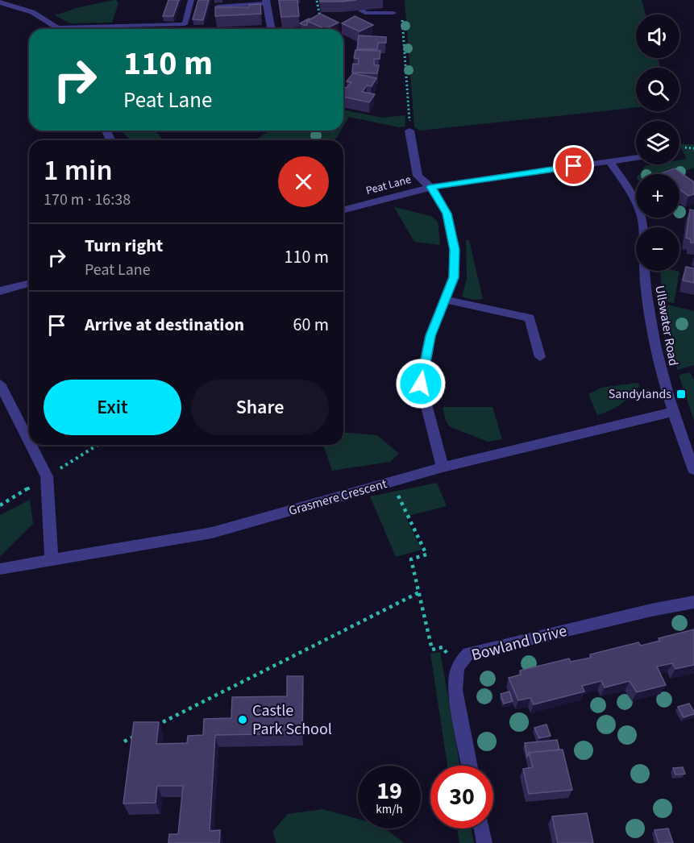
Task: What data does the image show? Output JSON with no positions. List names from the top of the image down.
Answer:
{
  "streets": {
    "street": [
      "Peat Lane",
      "Ullswater Road",
      "Grasmere Crescent",
      "Bowland Drive"
    ]
  },
  "crossings": [
    ["Peat Lane", "Ullswater Road"],
    ["Ullswater Road", "Grasmere Crescent"]
  ],
  "places": {
    "transit": ["Sandylands"],
    "other": ["Castle Park School"]
  },
  "page": {
    "map_buttons": ["+", "−"],
    "turn": ["110 m", "Peat Lane"],
    "heading": ["1 min", "170 m · 16:38"],
    "list": [
      {
        "name": "Turn right",
        "note": "Peat Lane",
        "value": "110 m"
      },
      {
        "name": "Arrive at destination",
        "value": "60 m"
      }
    ],
    "buttons": ["Exit", "Share"],
    "speed": "19 km/h",
    "limit": "30"
  }
}
